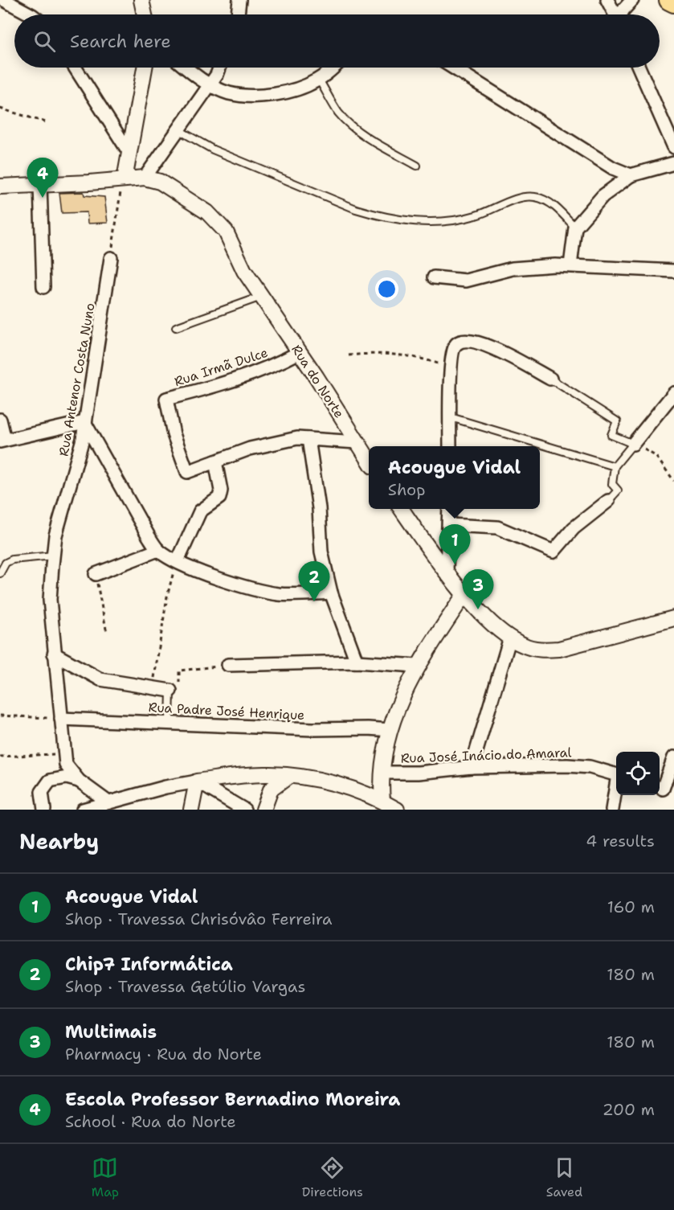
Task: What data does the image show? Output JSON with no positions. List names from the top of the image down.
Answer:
{
  "streets": {
    "street": [
      "Rua Irmã Dulce",
      "Rua Antenor Costa Nuno",
      "Rua do Norte",
      "Rua Padre José Henrique",
      "Rua José Inácio do Amaral"
    ]
  },
  "crossings": [
    ["Rua Irmã Dulce", "Rua do Norte"],
    ["Rua Antenor Costa Nuno", "Rua Padre José Henrique"]
  ],
  "page": {
    "search": "Search here",
    "pins": [
      "4",
      "1",
      "2",
      "3"
    ],
    "popup": ["Acougue Vidal", "Shop"],
    "heading": ["Nearby", "4 results"],
    "list": [
      {
        "mark": "1",
        "name": "Acougue Vidal",
        "note": "Shop · Travessa Chrisóvâo Ferreira",
        "value": "160 m"
      },
      {
        "mark": "2",
        "name": "Chip7 Informática",
        "note": "Shop · Travessa Getúlio Vargas",
        "value": "180 m"
      },
      {
        "mark": "3",
        "name": "Multimais",
        "note": "Pharmacy · Rua do Norte",
        "value": "180 m"
      },
      {
        "mark": "4",
        "name": "Escola Professor Bernadino Moreira",
        "note": "School · Rua do Norte",
        "value": "200 m"
      }
    ],
    "nav": ["Map", "Directions", "Saved"]
  }
}
